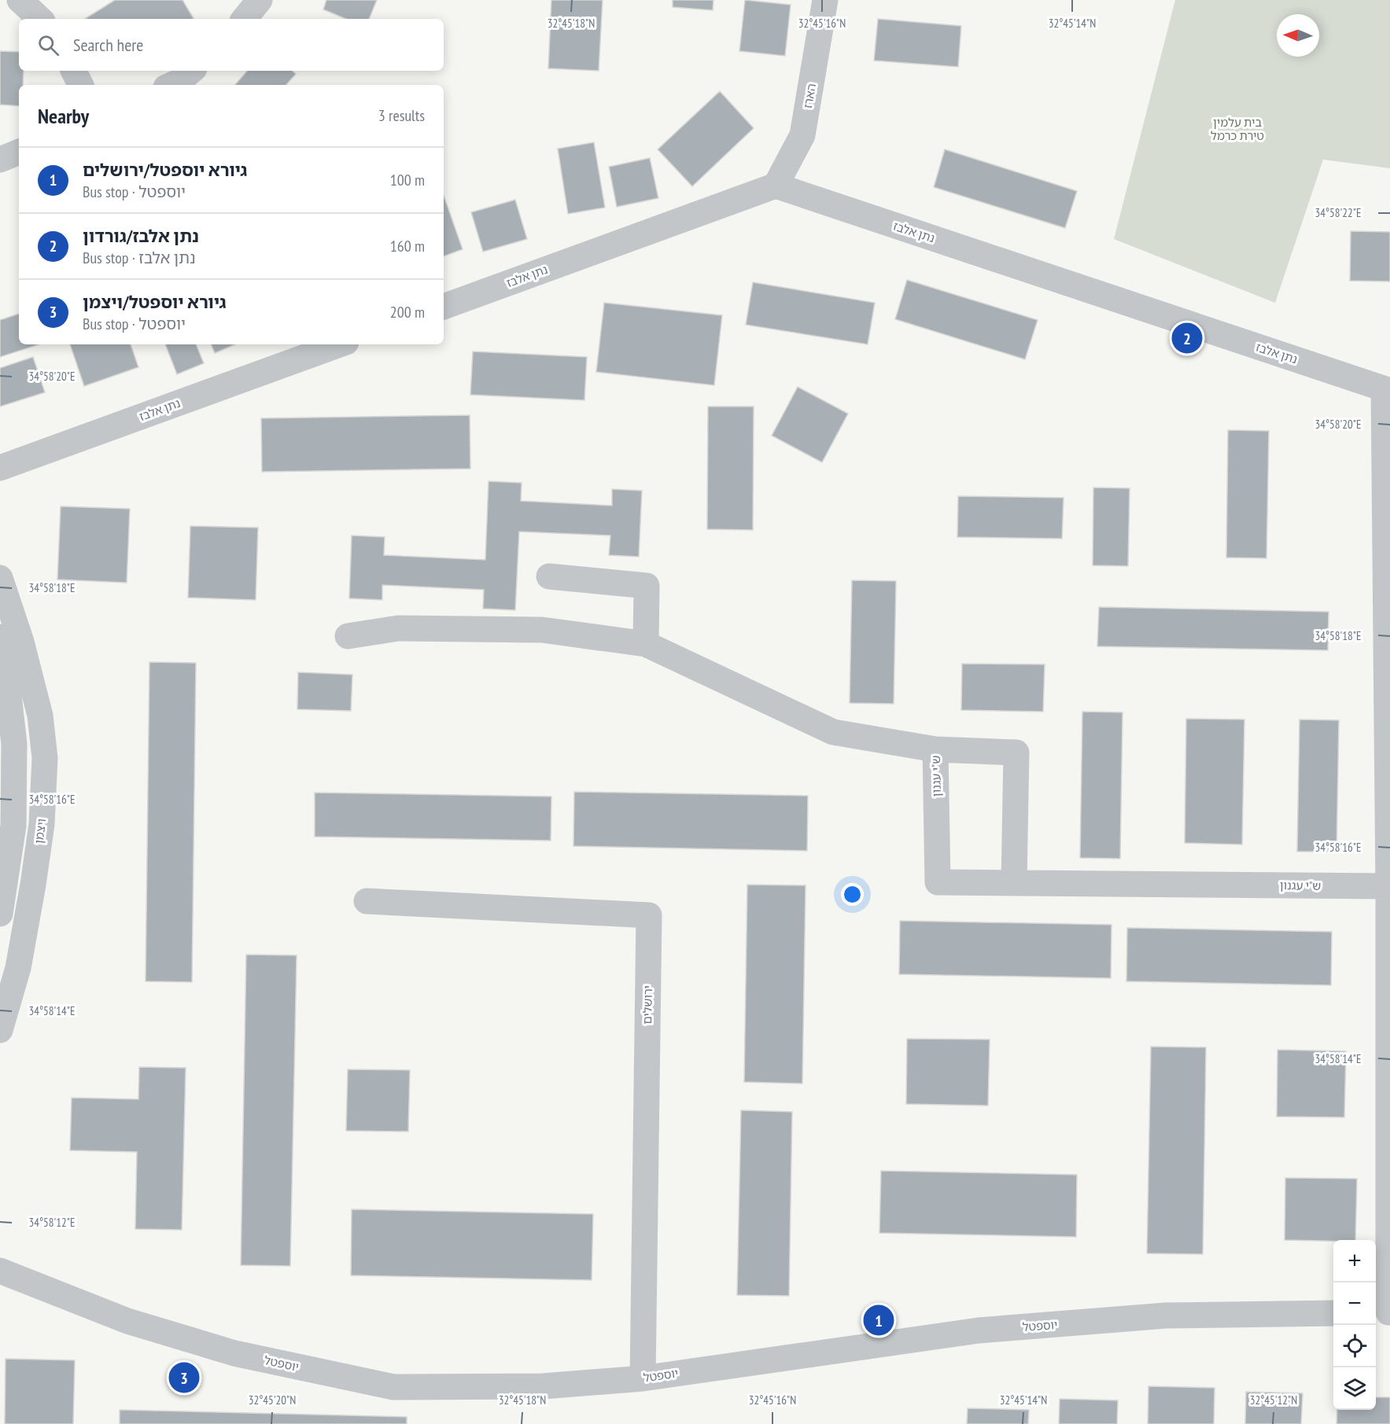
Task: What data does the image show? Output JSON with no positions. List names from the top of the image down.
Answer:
{
  "streets": {
    "street": [
      "הארז",
      "נתן אלבז",
      "ש\"י עגנון",
      "ויצמן",
      "ירושלים",
      "יוספטל"
    ]
  },
  "crossings": [
    ["הארז", "נתן אלבז"],
    ["ירושלים", "יוספטל"]
  ],
  "parks": ["בית עלמין טירת כרמל"],
  "north": "left",
  "page": {
    "search": "Search here",
    "heading": ["Nearby", "3 results"],
    "list": [
      {
        "mark": "1",
        "name": "גיורא יוספטל/ירושלים",
        "note": "Bus stop · יוספטל",
        "value": "100 m"
      },
      {
        "mark": "2",
        "name": "נתן אלבז/גורדון",
        "note": "Bus stop · נתן אלבז",
        "value": "160 m"
      },
      {
        "mark": "3",
        "name": "גיורא יוספטל/ויצמן",
        "note": "Bus stop · יוספטל",
        "value": "200 m"
      }
    ],
    "pins": ["2", "1", "3"],
    "map_buttons": ["+", "−"]
  },
  "coordinates": [
    "32°45'18\"N",
    "32°45'16\"N",
    "32°45'14\"N",
    "34°58'22\"E",
    "34°58'20\"E",
    "34°58'18\"E",
    "34°58'16\"E",
    "34°58'14\"E",
    "34°58'12\"E",
    "32°45'20\"N",
    "32°45'12\"N"
  ]
}
